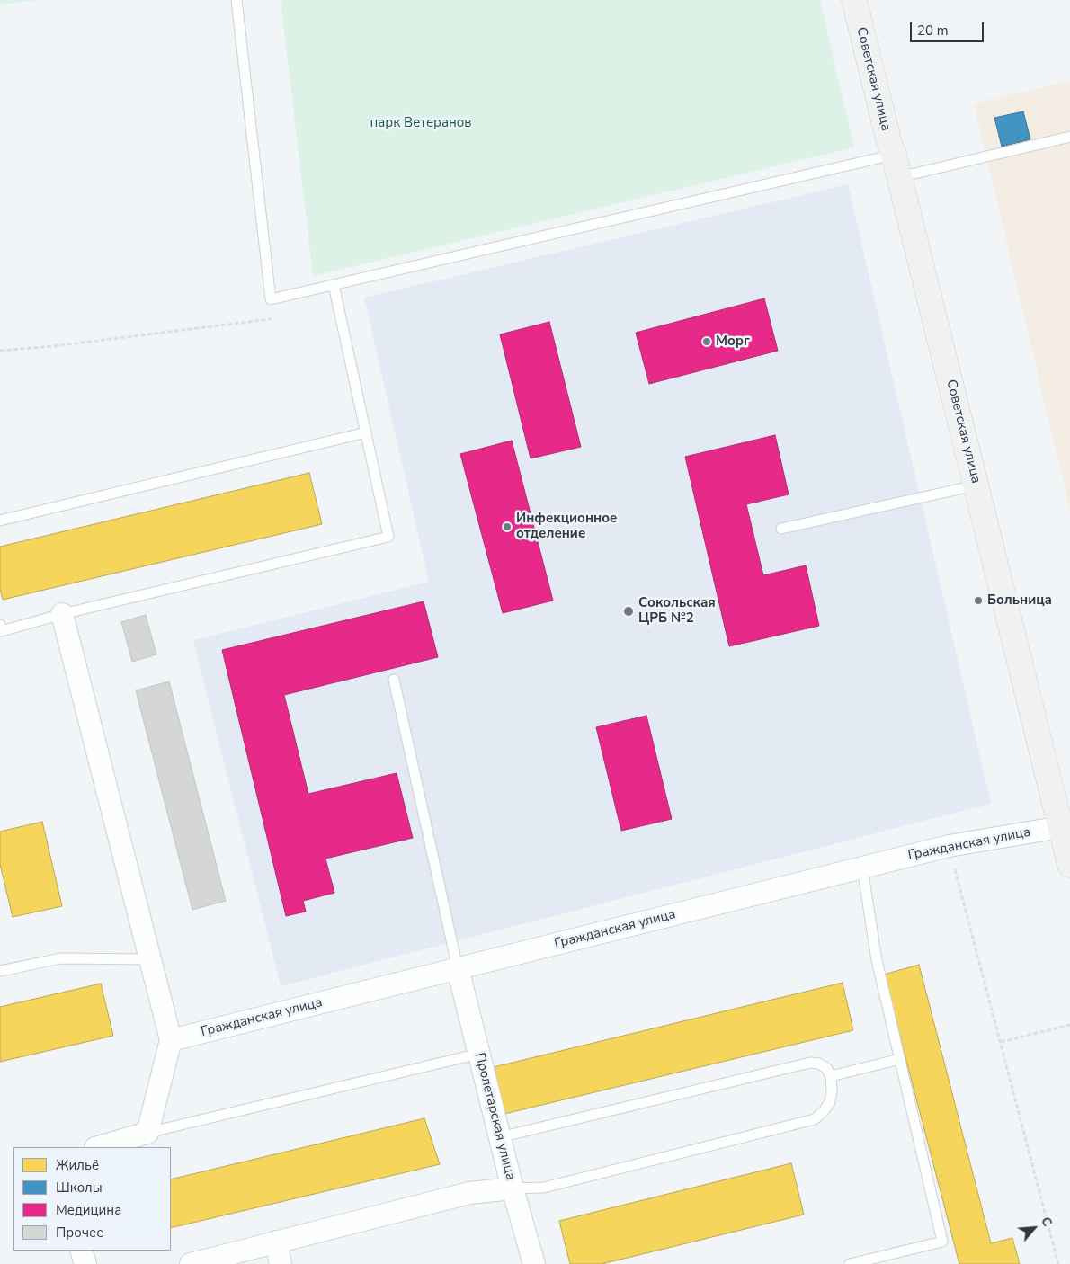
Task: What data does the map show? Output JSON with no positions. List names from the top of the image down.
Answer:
{
  "streets": {
    "main road": ["Советская улица"],
    "street": ["Гражданская улица", "Пролетарская улица"]
  },
  "crossings": [
    ["Советская улица", "Гражданская улица"],
    ["Гражданская улица", "Пролетарская улица"]
  ],
  "parks": ["парк Ветеранов"],
  "places": [
    "Морг",
    "Инфекционное отделение",
    "Больница",
    "Сокольская ЦРБ №2"
  ],
  "legend": [
    "Жильё",
    "Школы",
    "Медицина",
    "Прочее"
  ],
  "scale_bar": "20 m",
  "north": "top right"
}
